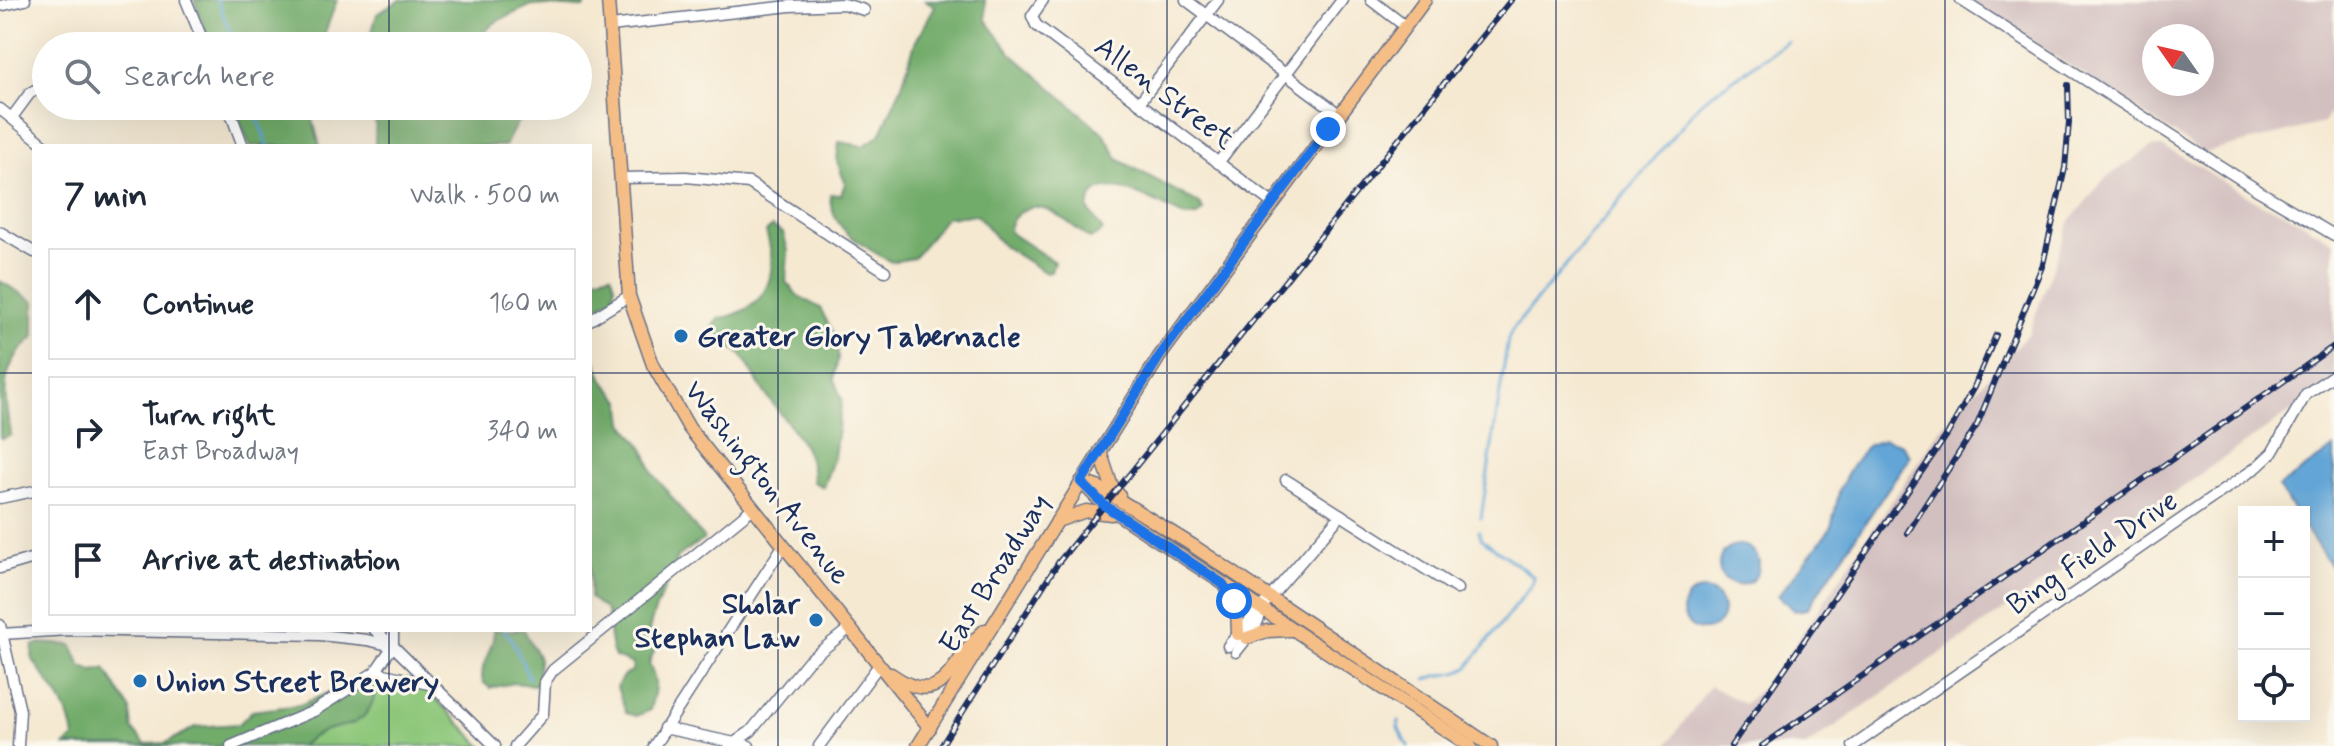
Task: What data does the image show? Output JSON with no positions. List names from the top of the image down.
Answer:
{
  "streets": {
    "main road": ["Washington Avenue", "East Broadway"],
    "street": ["Allen Street", "Bing Field Drive"]
  },
  "crossings": [
    ["Allen Street", "East Broadway"],
    ["Washington Avenue", "East Broadway"]
  ],
  "places": ["Greater Glory Tabernacle", "Sholar Stephan Law", "Union Street Brewery"],
  "north": "top left",
  "page": {
    "search": "Search here",
    "heading": ["7 min", "Walk · 500 m"],
    "list": [
      ["Continue", "160 m"],
      ["Turn right", "East Broadway", "340 m"],
      "Arrive at destination"
    ],
    "map_buttons": ["+", "−"]
  }
}
